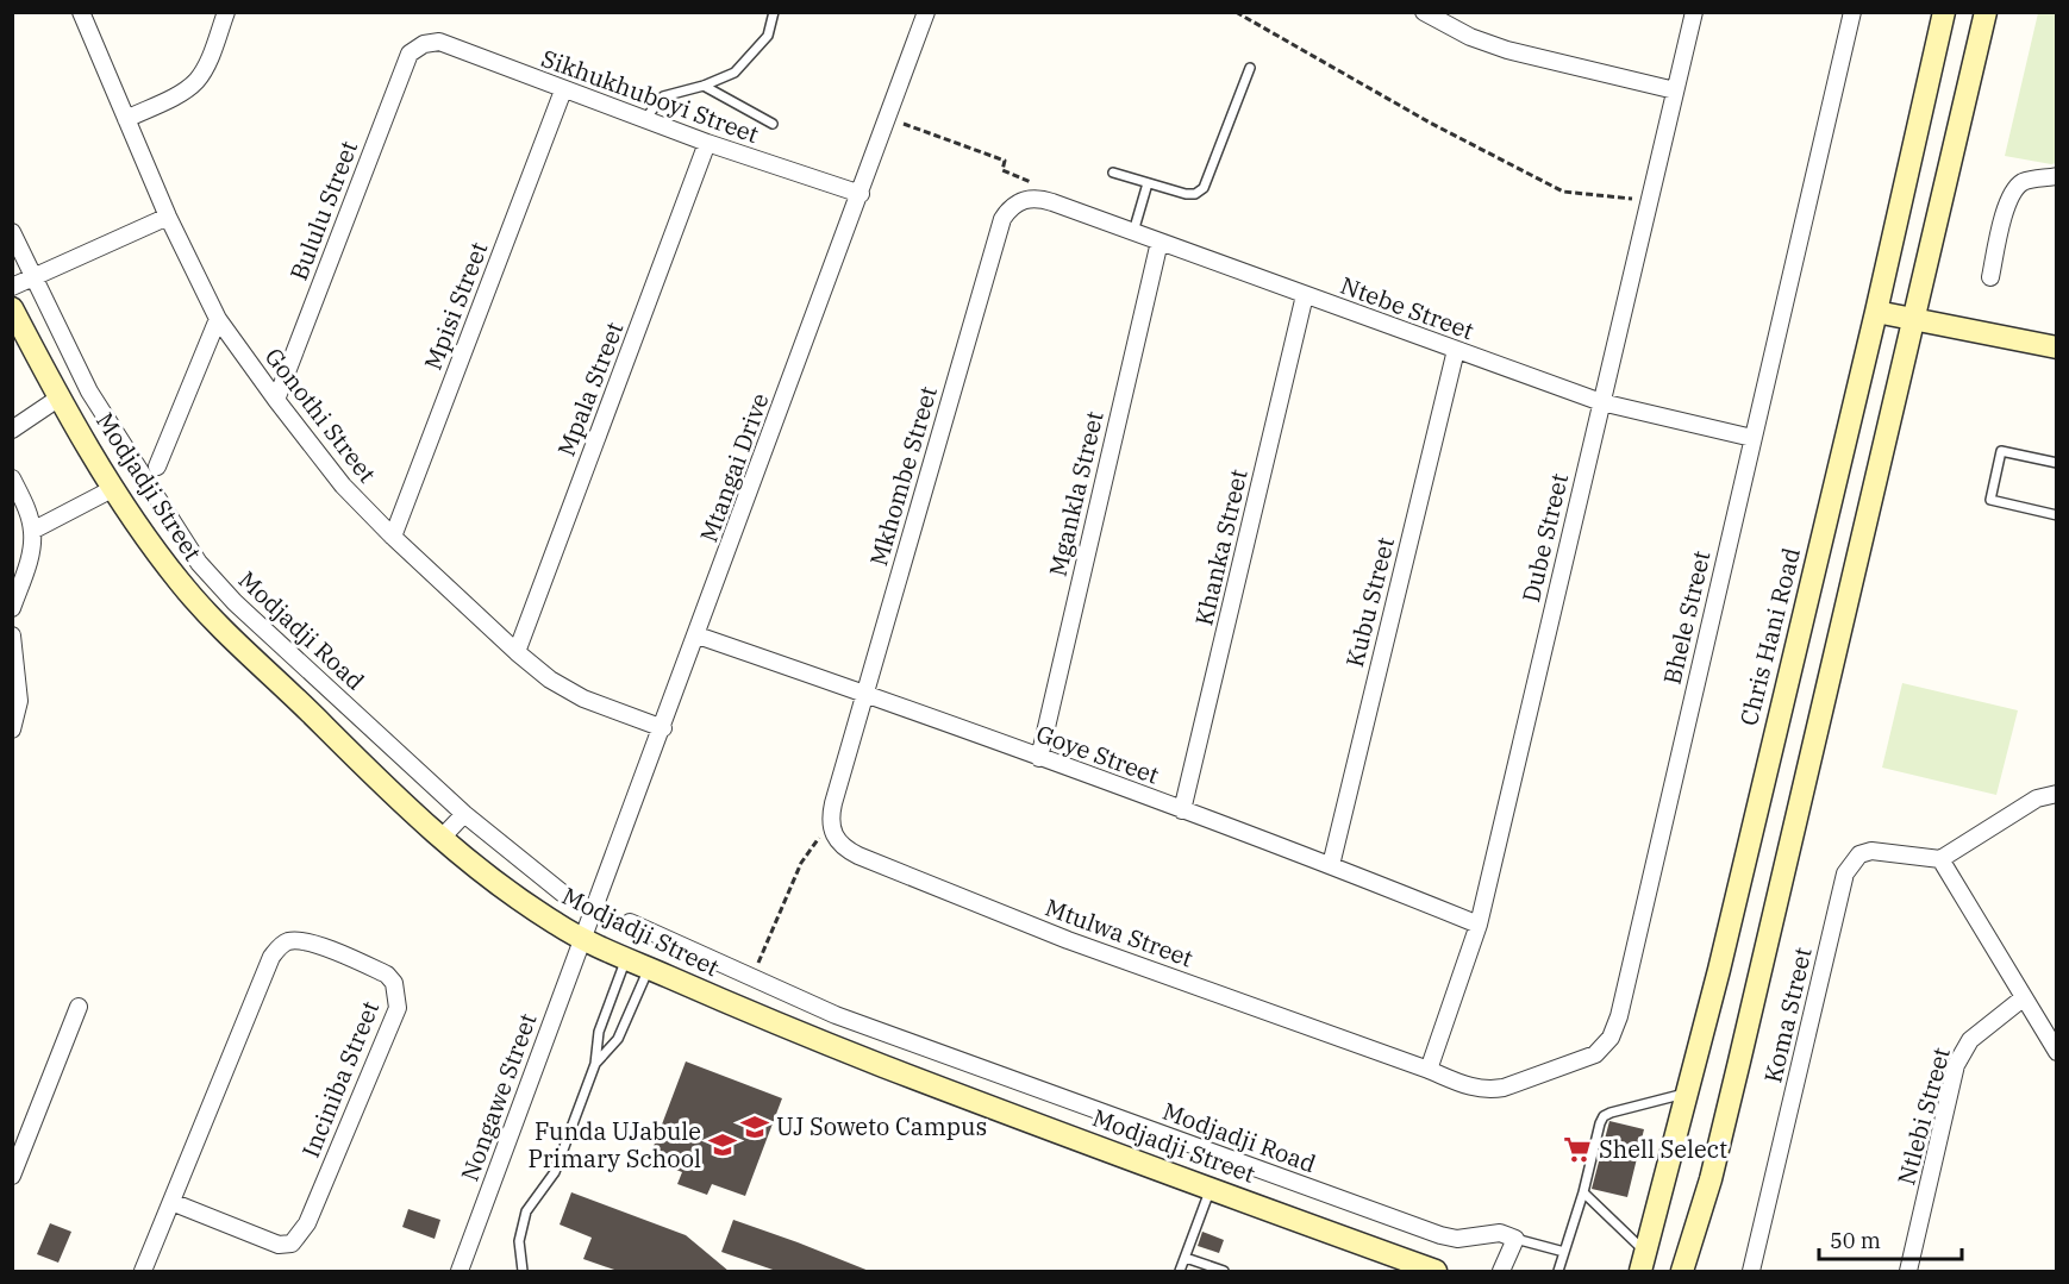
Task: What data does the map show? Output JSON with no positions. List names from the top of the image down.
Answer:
{
  "streets": {
    "main road": ["Modjadji Street", "Chris Hani Road"],
    "street": [
      "Sikhukhuboyi Street",
      "Bululu Street",
      "Mpisi Street",
      "Ntebe Street",
      "Mpala Street",
      "Gonothi Street",
      "Mtangai Drive",
      "Mkhombe Street",
      "Mgankla Street",
      "Dube Street",
      "Khanka Street",
      "Kubu Street",
      "Bhele Street",
      "Modjadji Road",
      "Goye Street",
      "Mtulwa Street",
      "Koma Street",
      "Inciniba Street",
      "Nongawe Street",
      "Ntlebi Street"
    ]
  },
  "crossings": [
    ["Sikhukhuboyi Street", "Bululu Street"],
    ["Sikhukhuboyi Street", "Mpisi Street"],
    ["Sikhukhuboyi Street", "Mpala Street"],
    ["Sikhukhuboyi Street", "Mtangai Drive"],
    ["Bululu Street", "Gonothi Street"],
    ["Mpisi Street", "Gonothi Street"],
    ["Ntebe Street", "Mkhombe Street"],
    ["Ntebe Street", "Mgankla Street"],
    ["Ntebe Street", "Dube Street"],
    ["Ntebe Street", "Khanka Street"],
    ["Ntebe Street", "Kubu Street"],
    ["Ntebe Street", "Bhele Street"],
    ["Mpala Street", "Gonothi Street"],
    ["Gonothi Street", "Mtangai Drive"],
    ["Mtangai Drive", "Modjadji Street"],
    ["Mtangai Drive", "Goye Street"],
    ["Mtangai Drive", "Nongawe Street"],
    ["Mkhombe Street", "Goye Street"],
    ["Mkhombe Street", "Mtulwa Street"],
    ["Modjadji Street", "Nongawe Street"],
    ["Mgankla Street", "Goye Street"],
    ["Dube Street", "Bhele Street"],
    ["Dube Street", "Goye Street"],
    ["Dube Street", "Mtulwa Street"],
    ["Khanka Street", "Goye Street"],
    ["Kubu Street", "Goye Street"],
    ["Bhele Street", "Mtulwa Street"]
  ],
  "places": {
    "school or university": ["UJ Soweto Campus", "Funda UJabule Primary School"],
    "supermarket": ["Shell Select"]
  },
  "scale_bar": "50 m"
}
